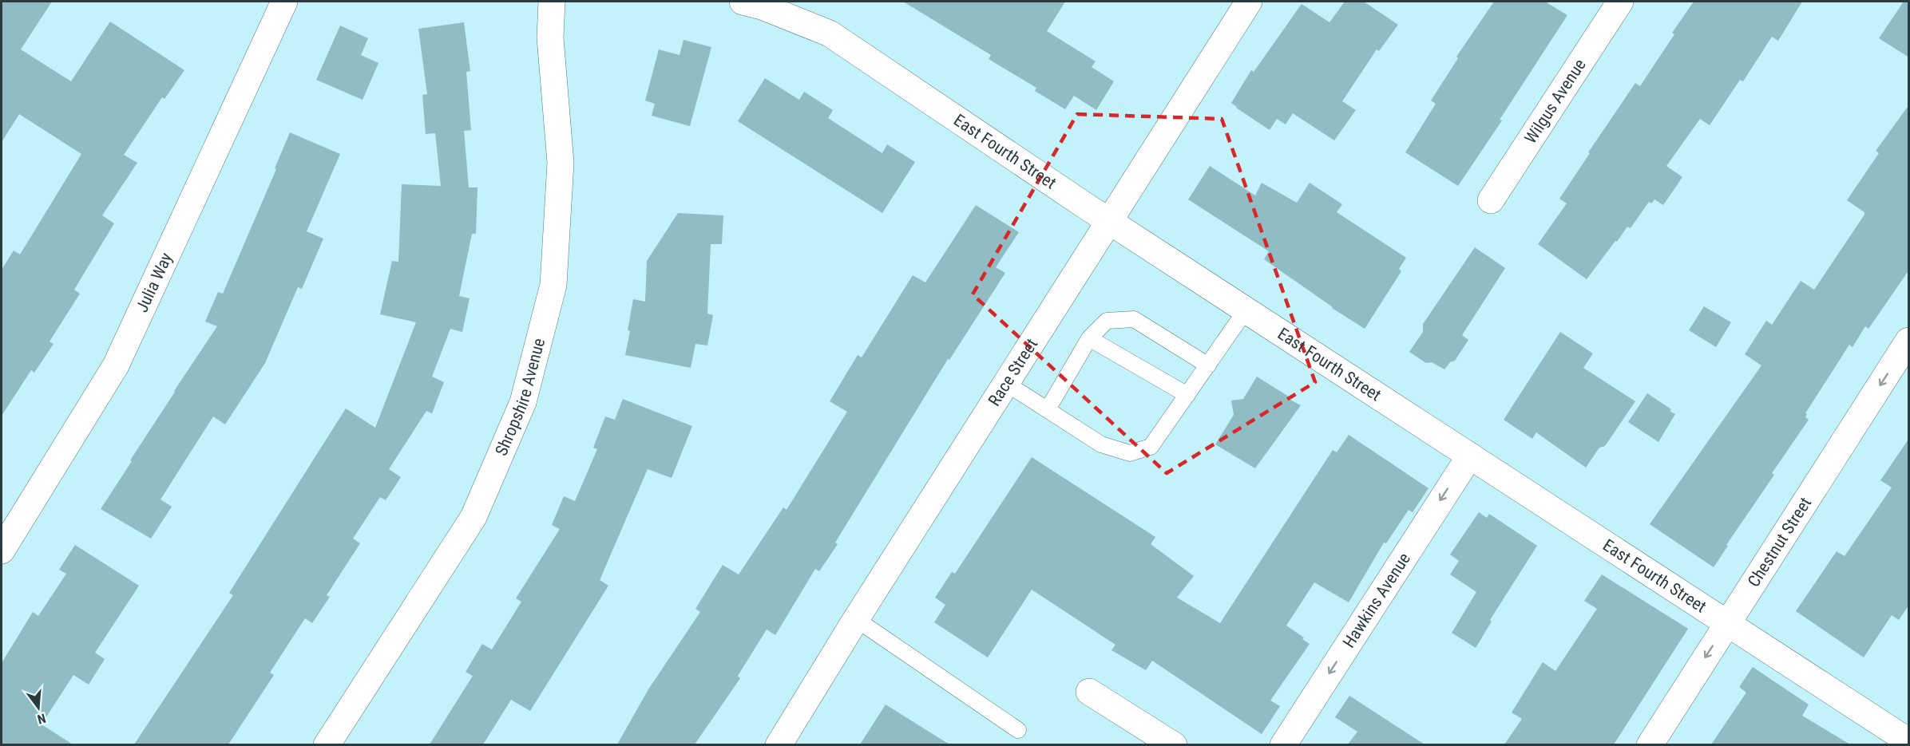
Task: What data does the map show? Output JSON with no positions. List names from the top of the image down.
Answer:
{
  "streets": {
    "street": [
      "Wilgus Avenue",
      "East Fourth Street",
      "Julia Way",
      "Race Street",
      "Shropshire Avenue",
      "Chestnut Street",
      "Hawkins Avenue"
    ]
  },
  "crossings": [
    ["East Fourth Street", "Race Street"],
    ["East Fourth Street", "Chestnut Street"],
    ["East Fourth Street", "Hawkins Avenue"]
  ],
  "one_way": ["Chestnut Street", "Hawkins Avenue"],
  "north": "bottom"
}
